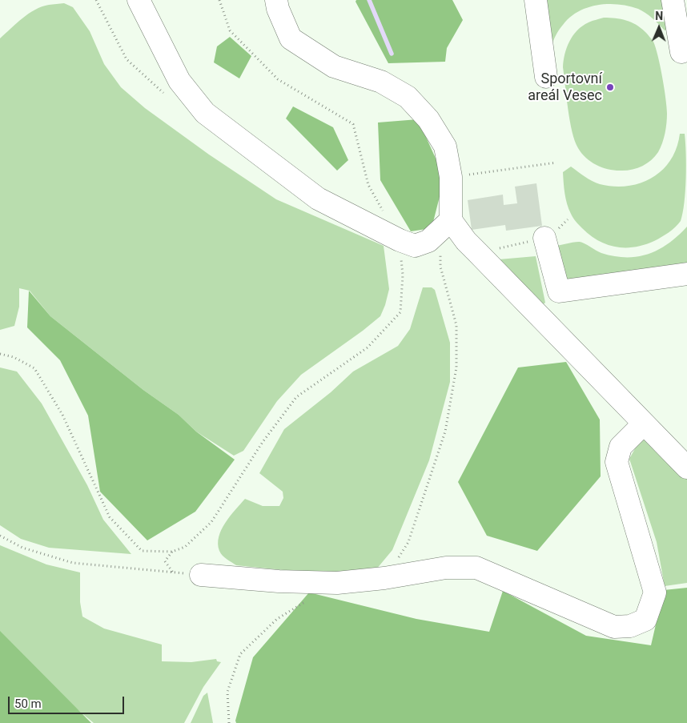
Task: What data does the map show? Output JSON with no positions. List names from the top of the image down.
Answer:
{
  "places": ["Sportovní areál Vesec"],
  "scale_bar": "50 m",
  "north": "top"
}
